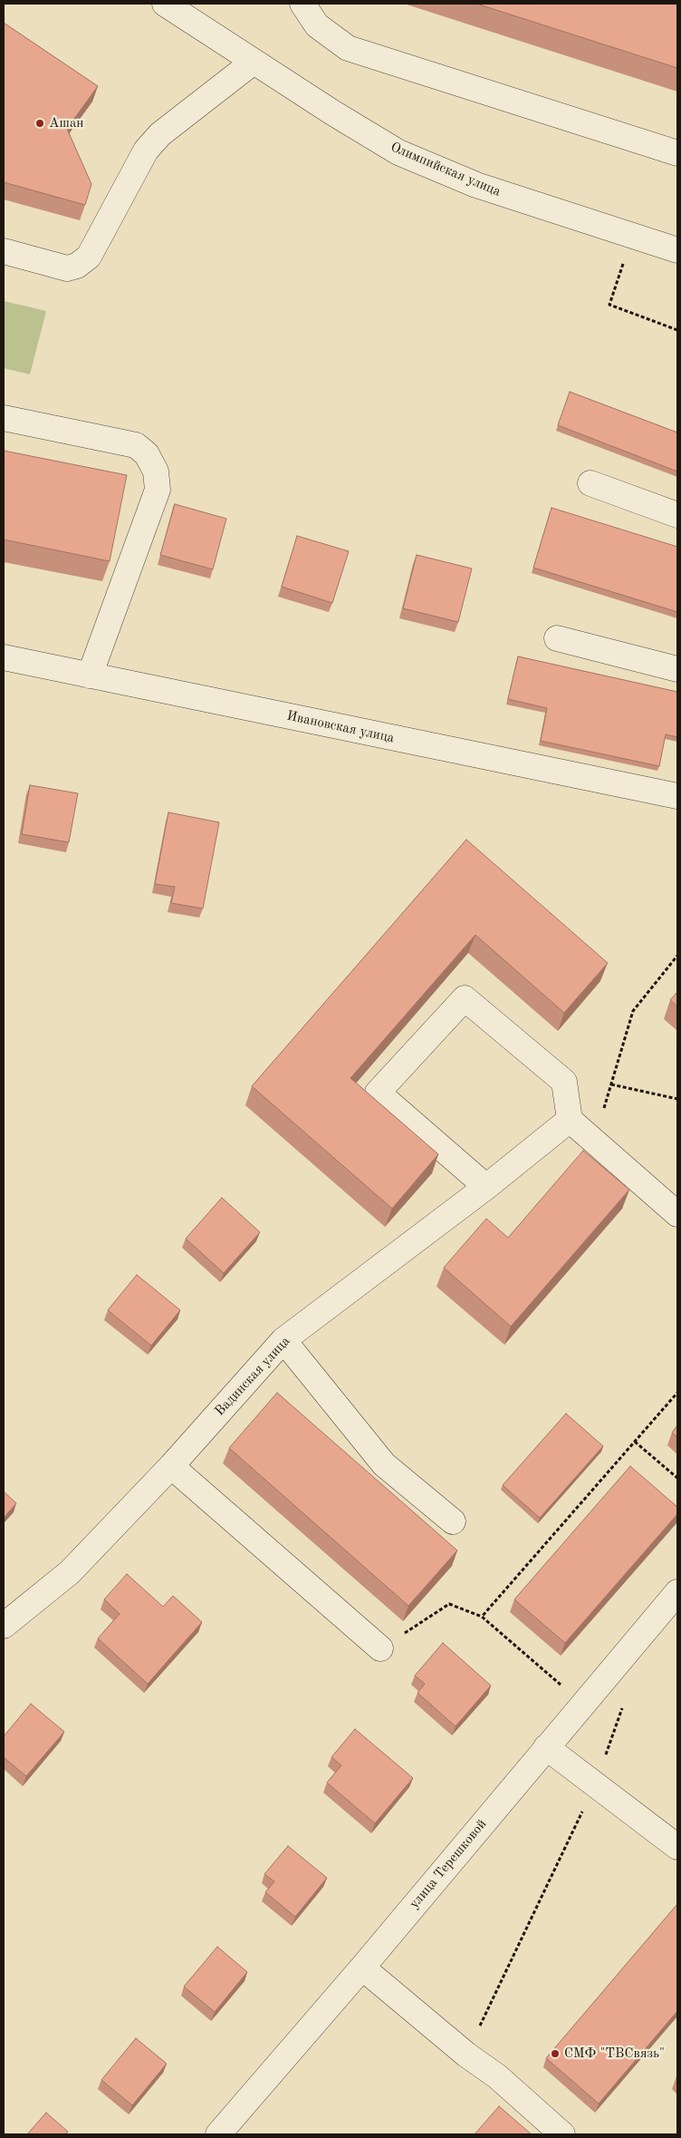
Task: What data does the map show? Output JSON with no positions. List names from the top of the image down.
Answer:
{
  "streets": {
    "street": [
      "Олимпийская улица",
      "Ивановская улица",
      "Вадинская улица",
      "улица Терешковой"
    ]
  },
  "places": ["Ашан", "СМФ \"ТВСвязь\""]
}
